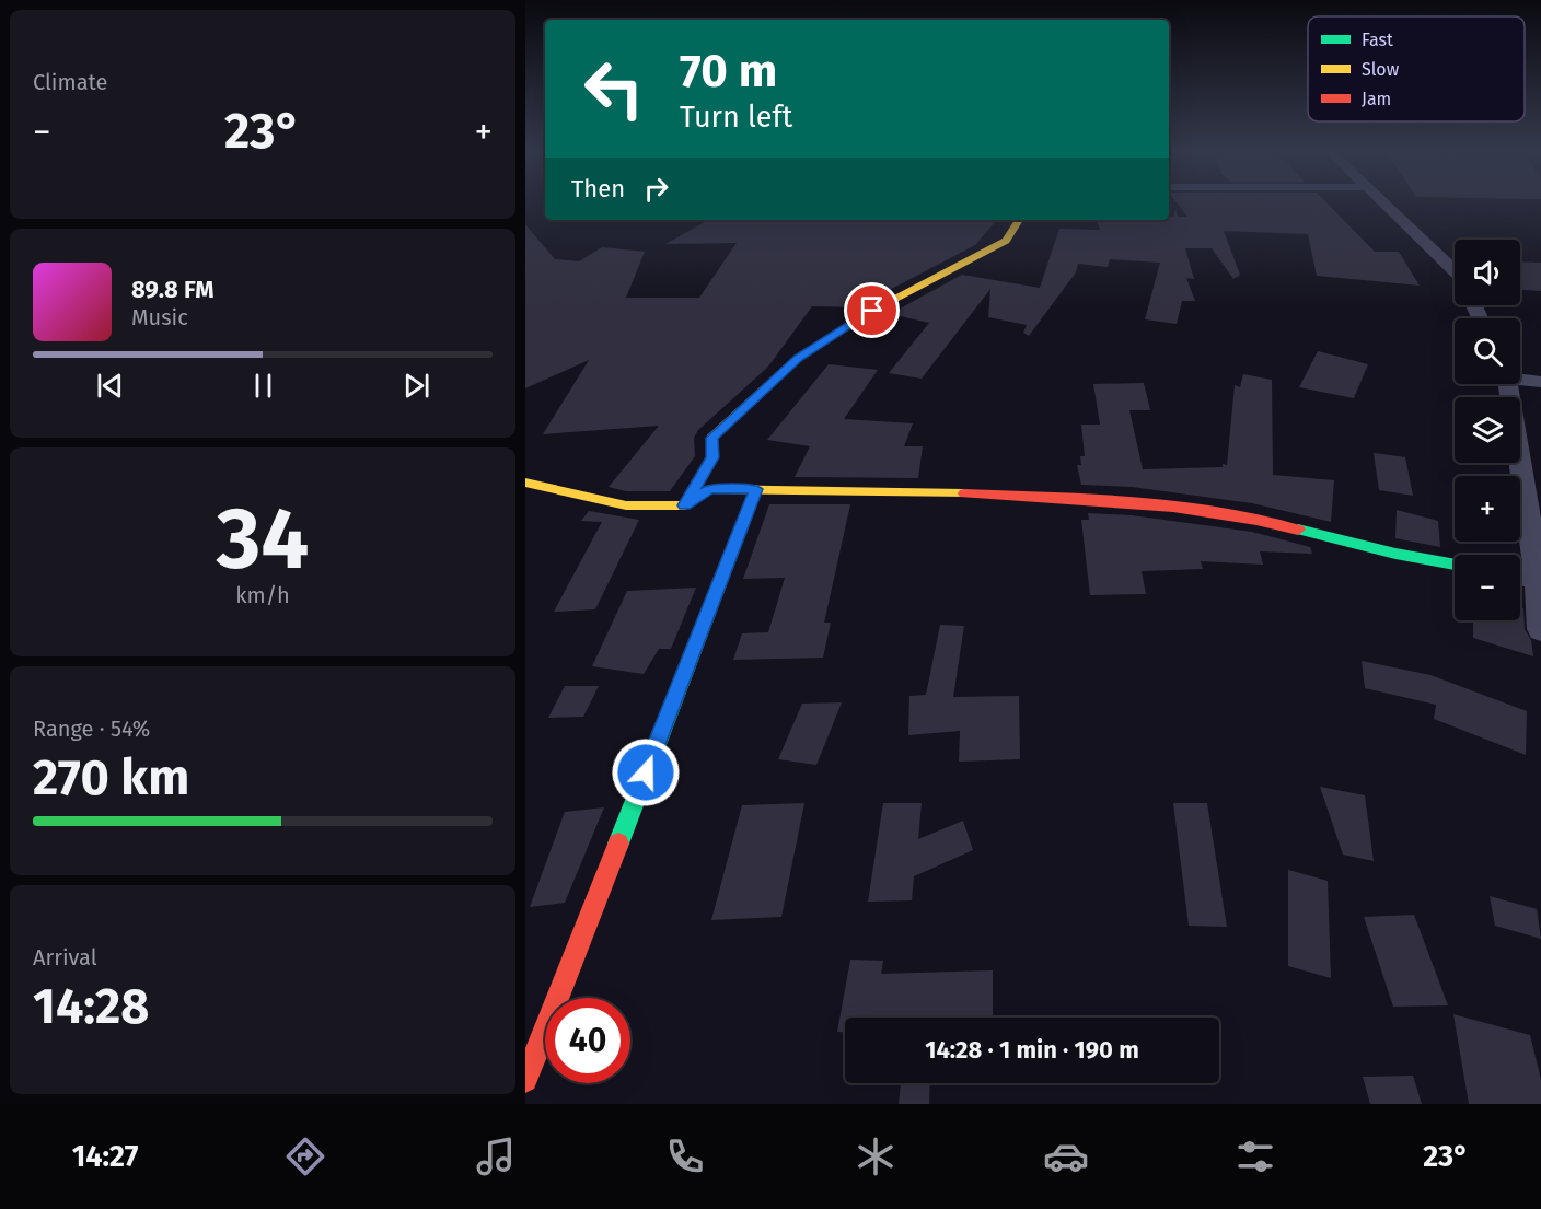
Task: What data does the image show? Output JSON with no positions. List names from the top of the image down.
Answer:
{
  "legend": ["Fast", "Slow", "Jam"],
  "page": {
    "tile": [
      "Climate",
      ["34", "km/h"],
      ["Range · 54%", "270 km"],
      ["Arrival", "14:28"]
    ],
    "turn": ["70 m", "Turn left"],
    "heat": ["−", "23°", "+"],
    "then": "Then",
    "map_buttons": ["+", "−"],
    "song": ["89.8 FM", "Music"],
    "limit": "40",
    "trip": "14:28 · 1 min · 190 m",
    "tabs": ["14:27", "23°"]
  }
}
